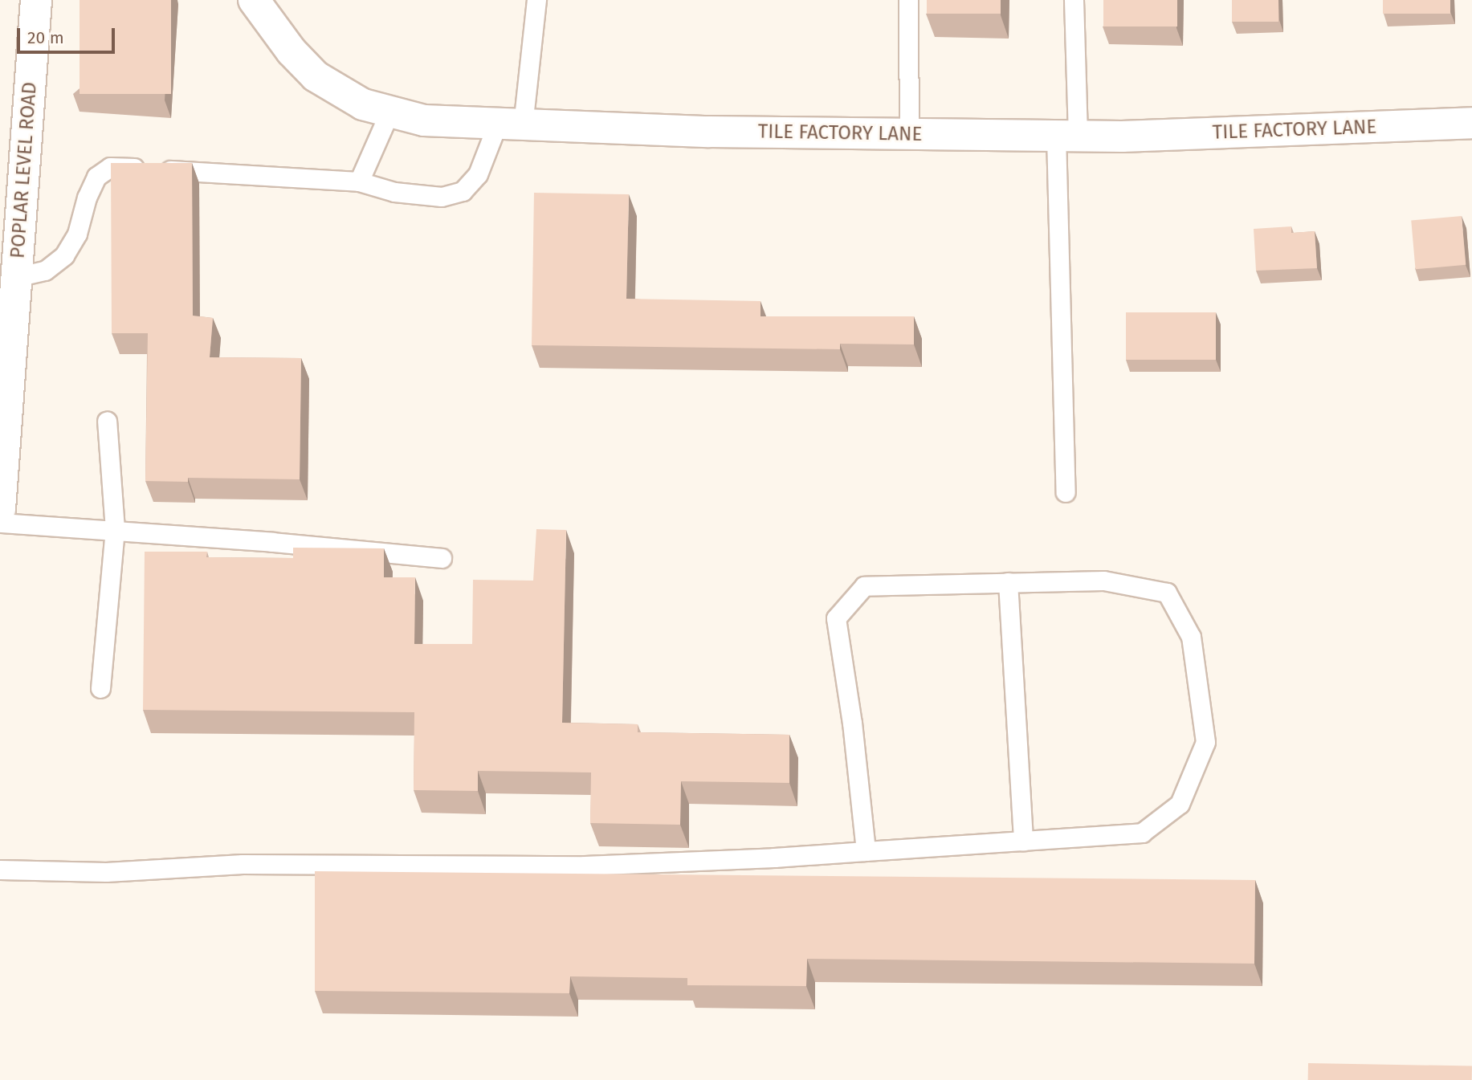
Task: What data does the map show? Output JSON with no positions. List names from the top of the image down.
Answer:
{
  "streets": {
    "street": ["TILE FACTORY LANE", "POPLAR LEVEL ROAD"]
  },
  "scale_bar": "20 m"
}
